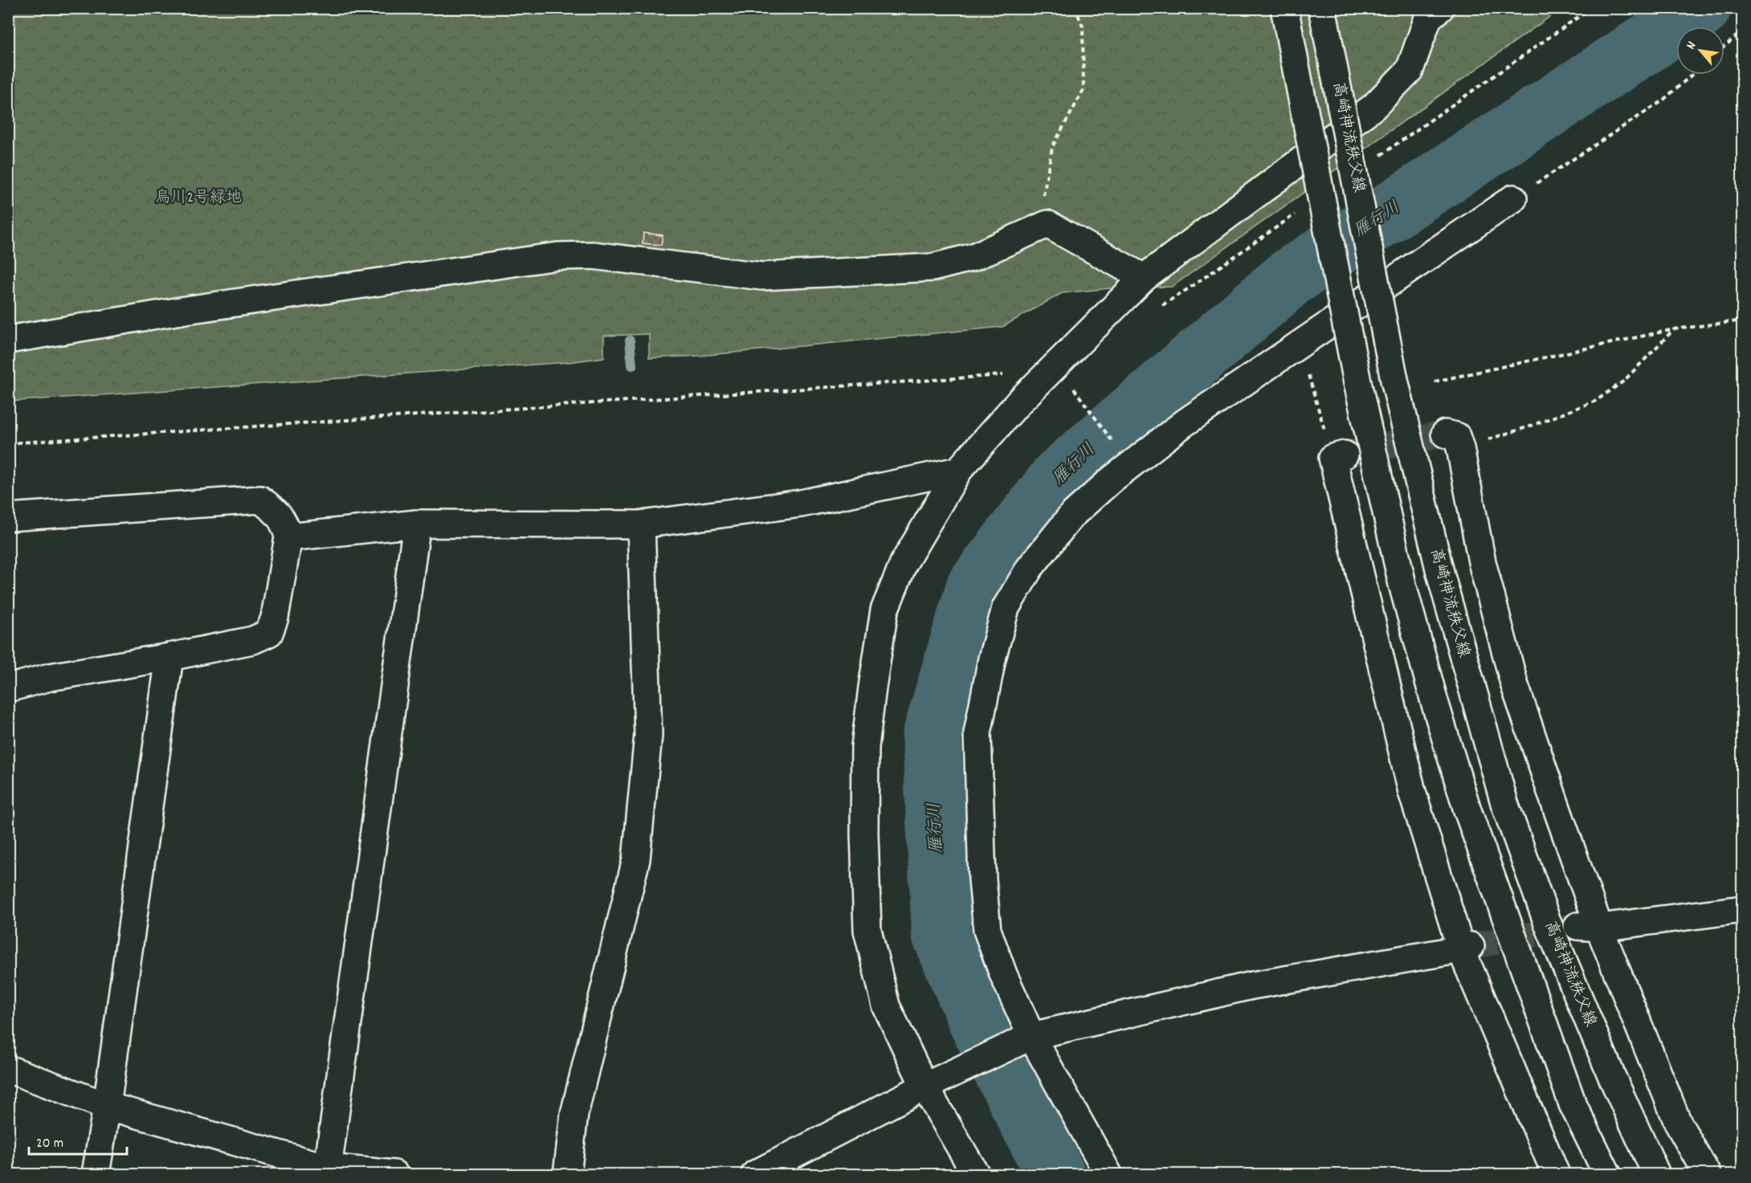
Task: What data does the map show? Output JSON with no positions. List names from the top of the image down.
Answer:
{
  "streets": {
    "street": ["高崎神流秩父線"]
  },
  "water": ["雁行川"],
  "parks": ["烏川2号緑地"],
  "scale_bar": "20 m",
  "north": "top left"
}
